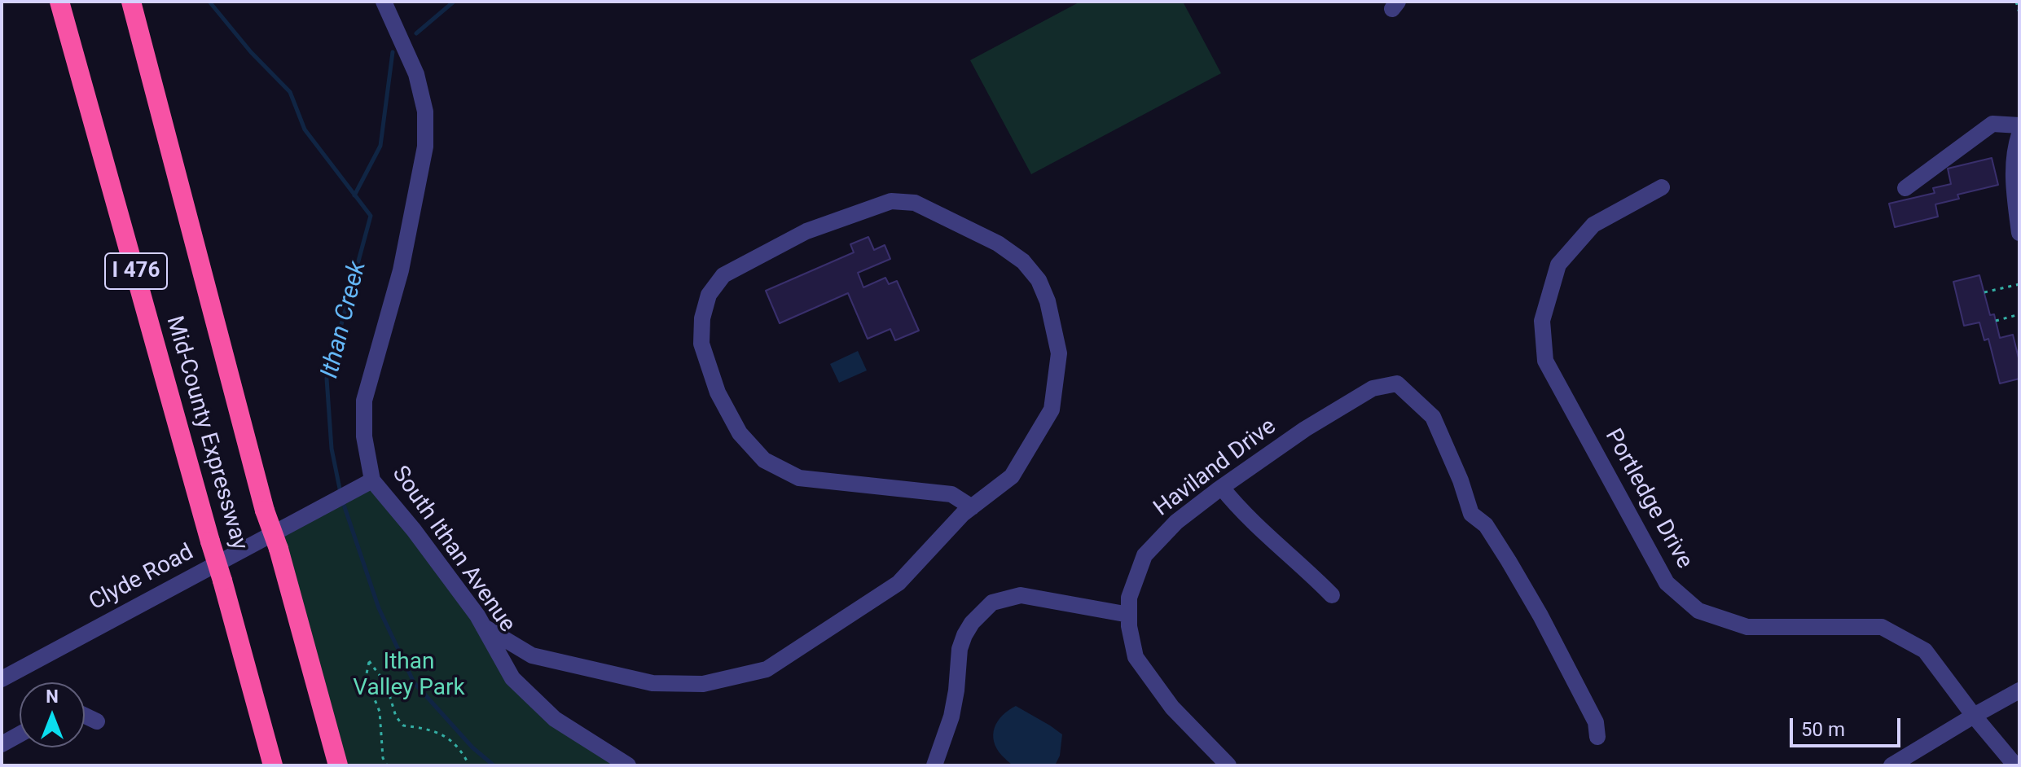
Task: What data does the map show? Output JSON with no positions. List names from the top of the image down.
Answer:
{
  "streets": {
    "highway": ["I 476", "Mid-County Expressway"],
    "street": [
      "Haviland Drive",
      "Portledge Drive",
      "South Ithan Avenue",
      "Clyde Road"
    ]
  },
  "crossings": [
    ["South Ithan Avenue", "Clyde Road"]
  ],
  "water": ["Ithan Creek"],
  "parks": ["Ithan Valley Park"],
  "scale_bar": "50 m",
  "north": "top"
}
